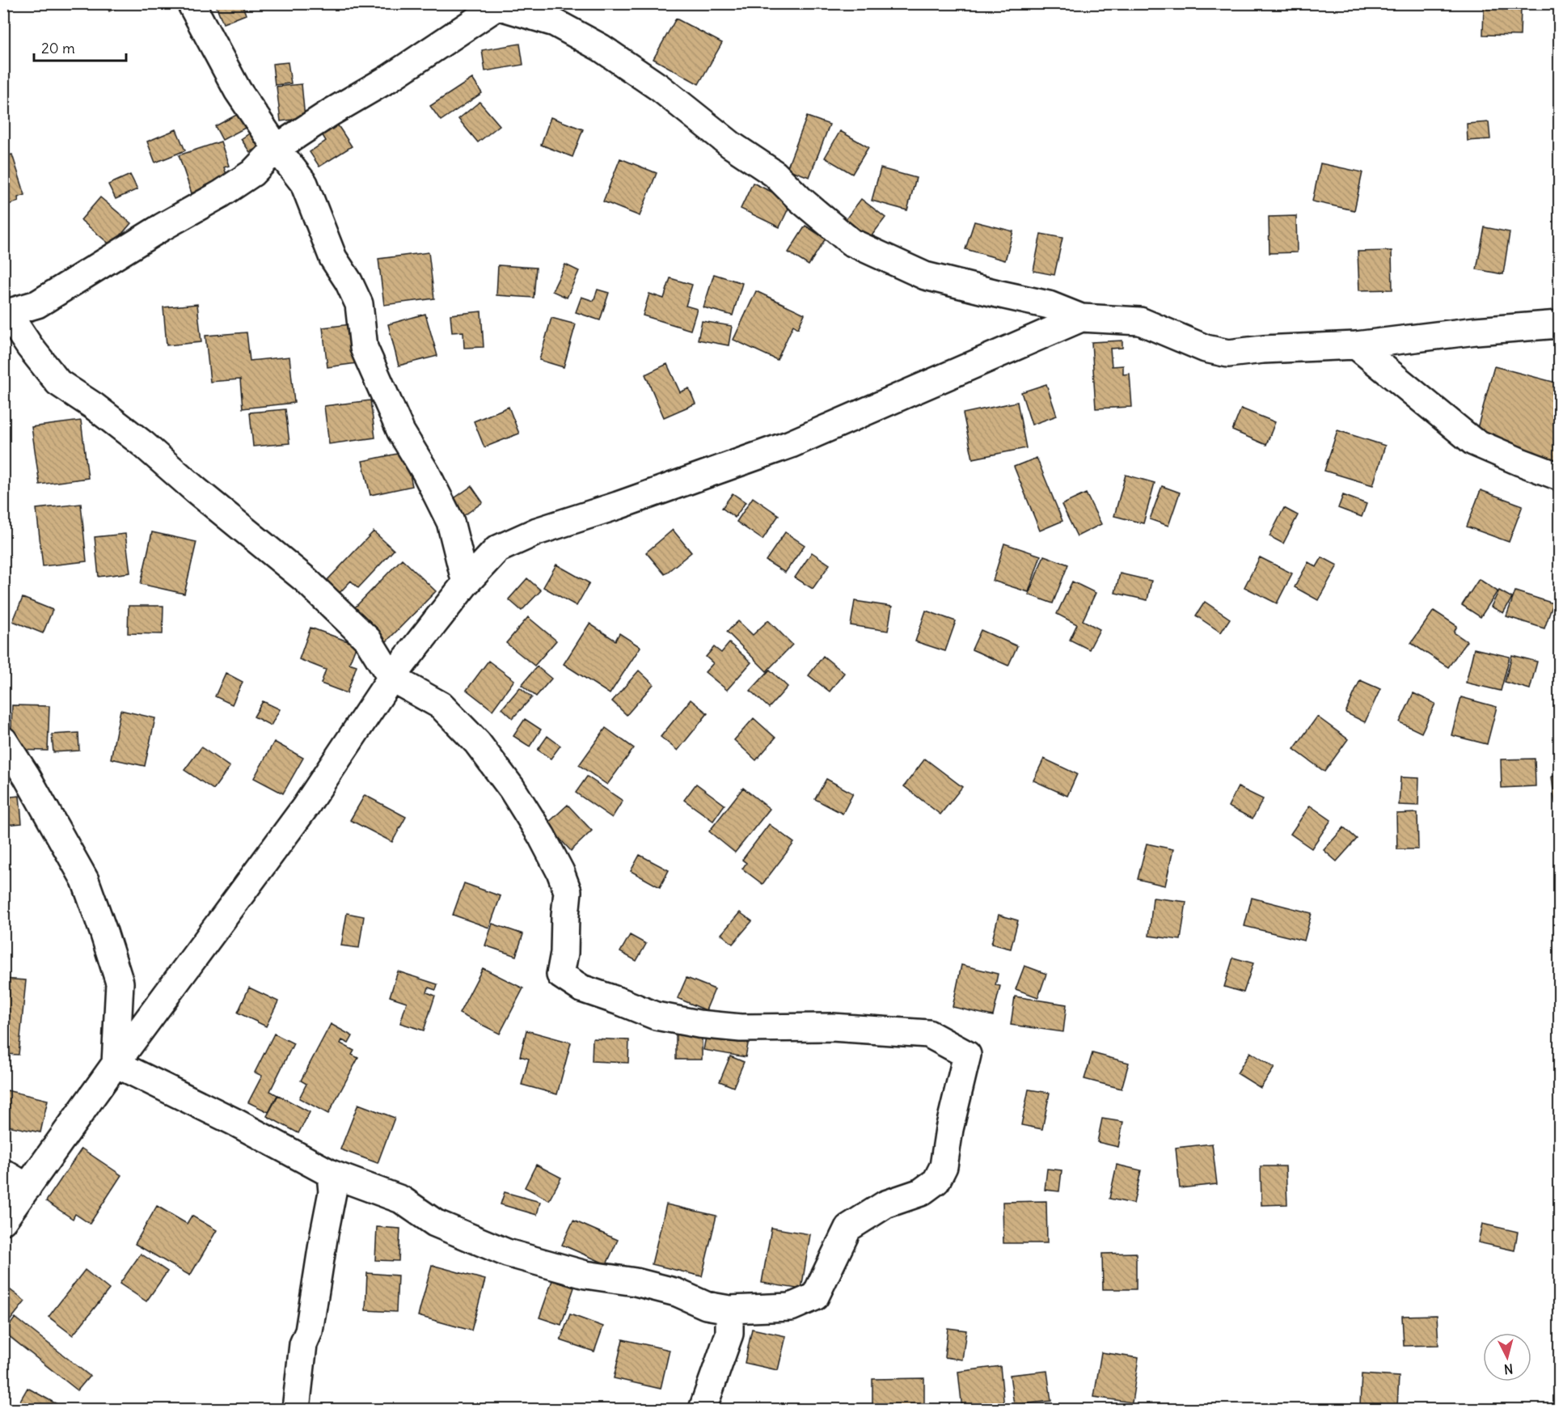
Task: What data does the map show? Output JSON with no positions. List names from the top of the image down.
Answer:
{
  "scale_bar": "20 m",
  "north": "bottom"
}
